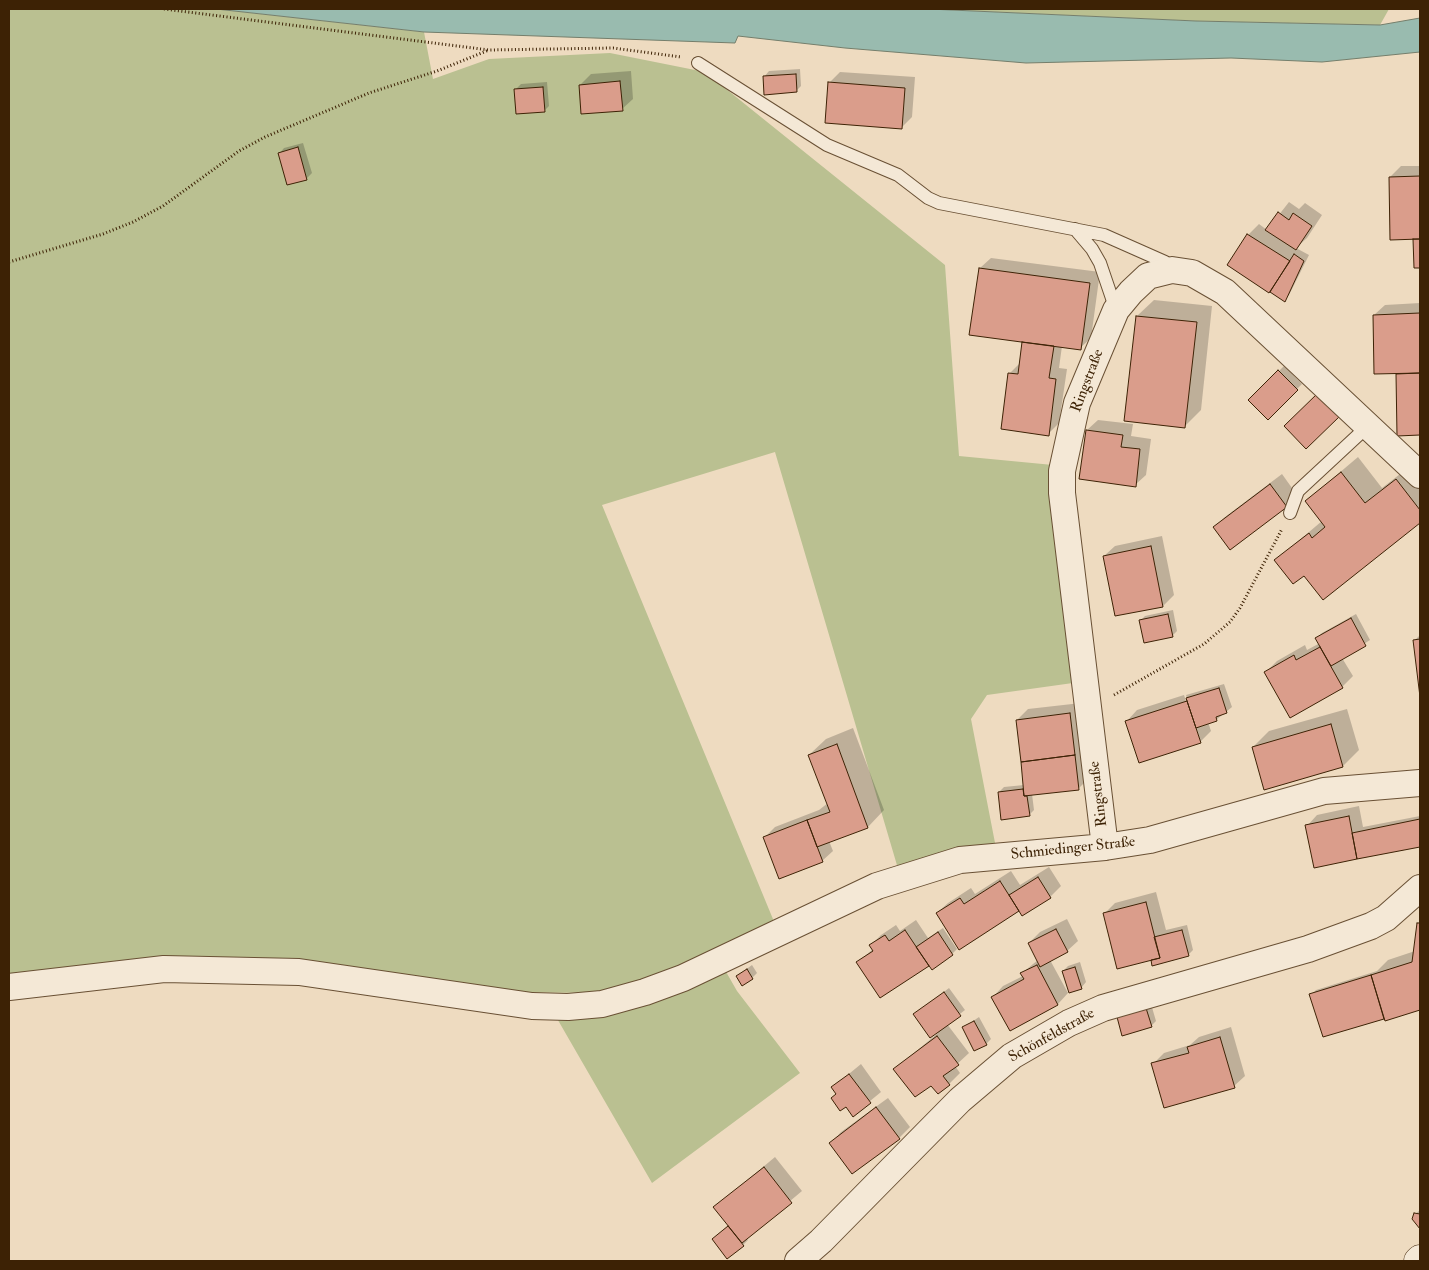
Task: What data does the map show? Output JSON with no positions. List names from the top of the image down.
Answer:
{
  "streets": {
    "street": ["Ringstraße", "Schmiedinger Straße", "Schönfeldstraße"]
  },
  "crossings": [
    ["Ringstraße", "Schmiedinger Straße"]
  ]
}
